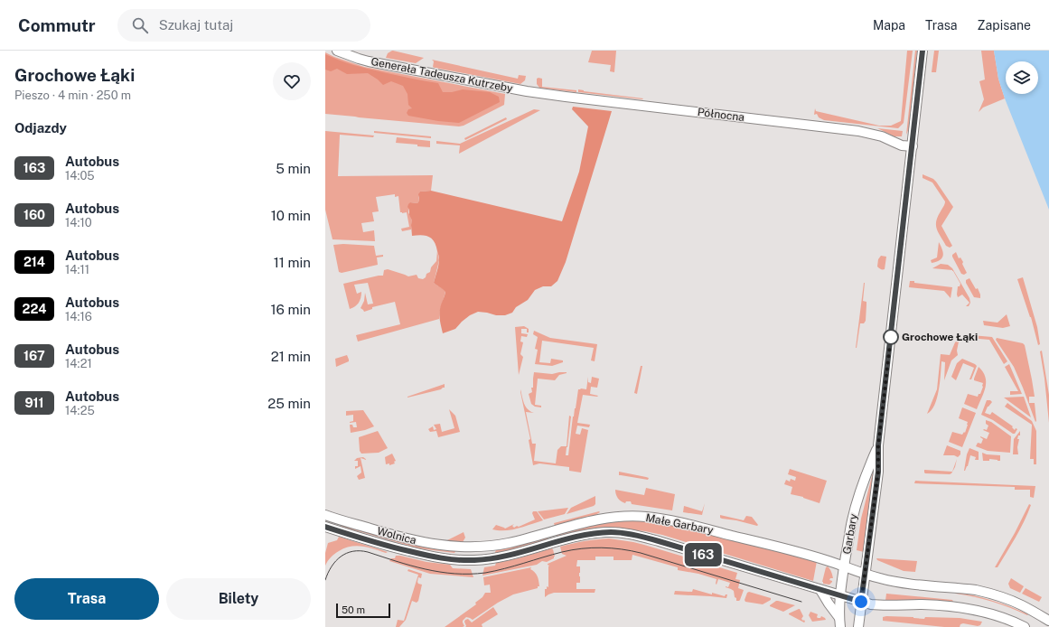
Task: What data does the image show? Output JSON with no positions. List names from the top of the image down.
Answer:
{
  "streets": {
    "street": [
      "Generała Tadeusza Kutrzeby",
      "Północna",
      "Małe Garbary",
      "Garbary",
      "Wolnica"
    ]
  },
  "crossings": [
    ["Generała Tadeusza Kutrzeby", "Północna"],
    ["Północna", "Garbary"],
    ["Małe Garbary", "Garbary"],
    ["Małe Garbary", "Wolnica"]
  ],
  "places": ["Grochowe Łąki"],
  "lines": ["bus line 163"],
  "scale_bar": "50 m",
  "page": {
    "header": "Commutr",
    "search": "Szukaj tutaj",
    "nav": ["Mapa", "Trasa", "Zapisane"],
    "heading": [
      ["Grochowe Łąki", "Pieszo · 4 min · 250 m"],
      "Odjazdy"
    ],
    "on_map": "163",
    "list": [
      {
        "mark": "163",
        "name": "Autobus",
        "note": "14:05",
        "value": "5 min"
      },
      {
        "mark": "160",
        "name": "Autobus",
        "note": "14:10",
        "value": "10 min"
      },
      {
        "mark": "214",
        "name": "Autobus",
        "note": "14:11",
        "value": "11 min"
      },
      {
        "mark": "224",
        "name": "Autobus",
        "note": "14:16",
        "value": "16 min"
      },
      {
        "mark": "167",
        "name": "Autobus",
        "note": "14:21",
        "value": "21 min"
      },
      {
        "mark": "911",
        "name": "Autobus",
        "note": "14:25",
        "value": "25 min"
      }
    ],
    "buttons": ["Trasa", "Bilety"],
    "scale": "50 m"
  }
}
